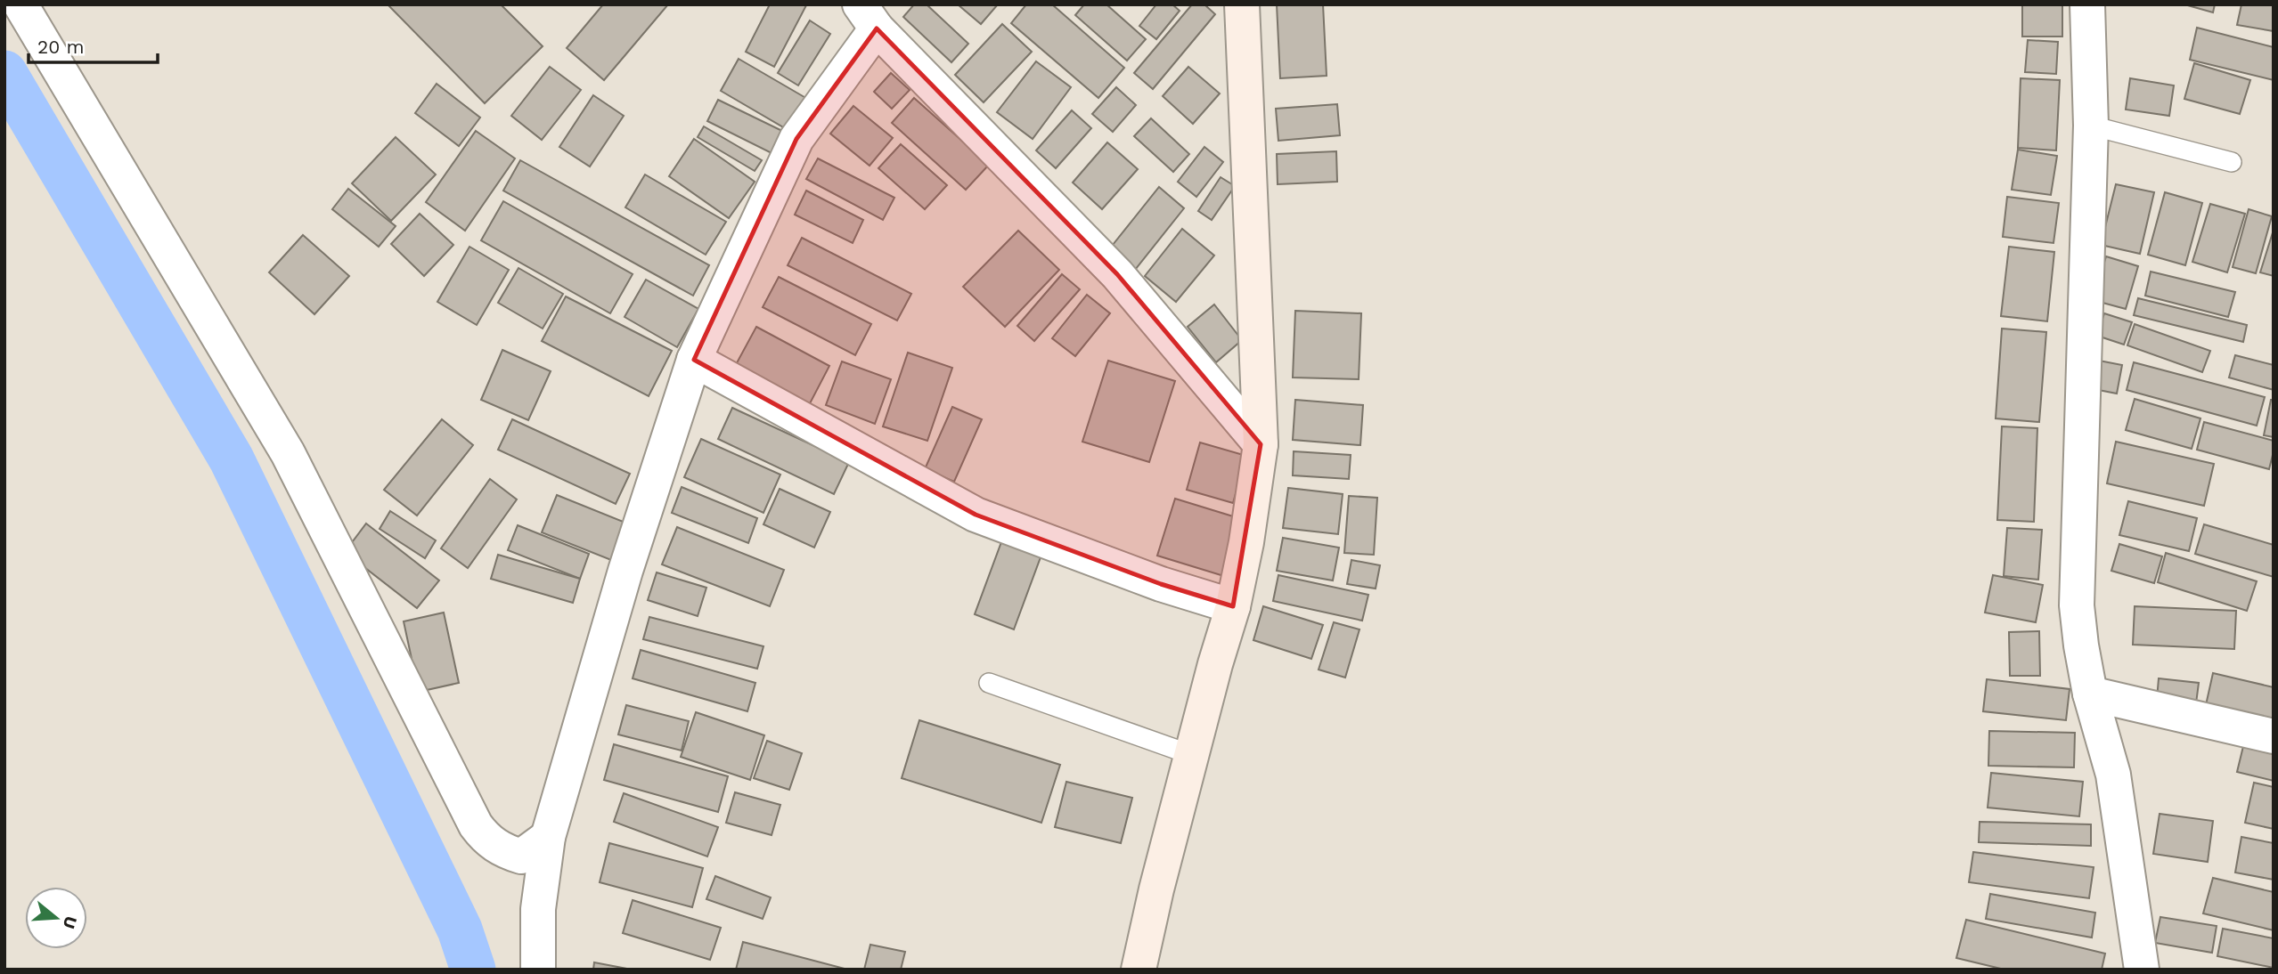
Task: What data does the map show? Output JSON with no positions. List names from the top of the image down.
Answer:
{
  "scale_bar": "20 m",
  "north": "right"
}
